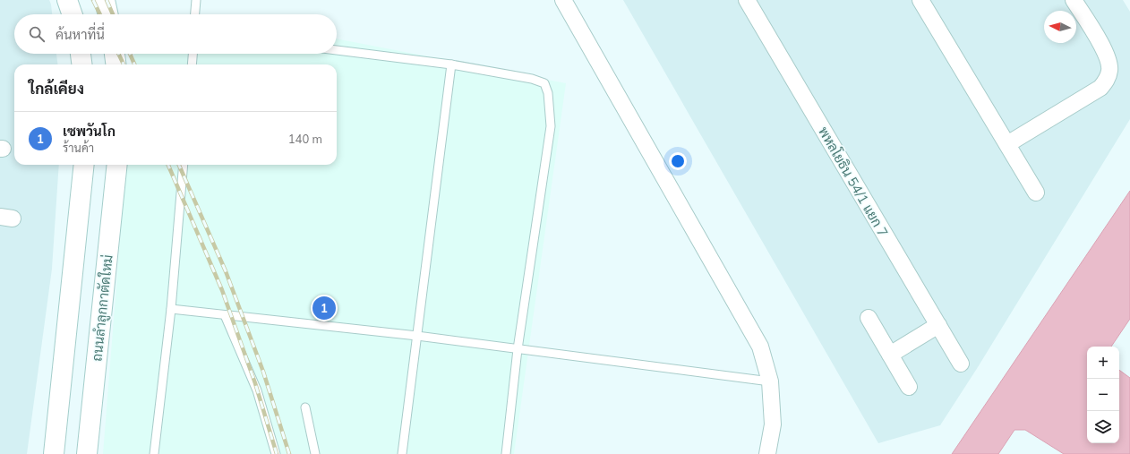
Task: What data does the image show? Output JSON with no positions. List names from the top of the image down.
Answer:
{
  "streets": {
    "main road": ["ถนนลำลูกกาตัดใหม่"],
    "street": ["พหลโยธิน 54/1 แยก 7"]
  },
  "north": "left",
  "page": {
    "search": "ค้นหาที่นี่",
    "heading": "ใกล้เคียง",
    "list": [
      {
        "mark": "1",
        "name": "เซพวันโก",
        "note": "ร้านค้า",
        "value": "140 m"
      }
    ],
    "pins": "1",
    "map_buttons": ["+", "−"]
  }
}
